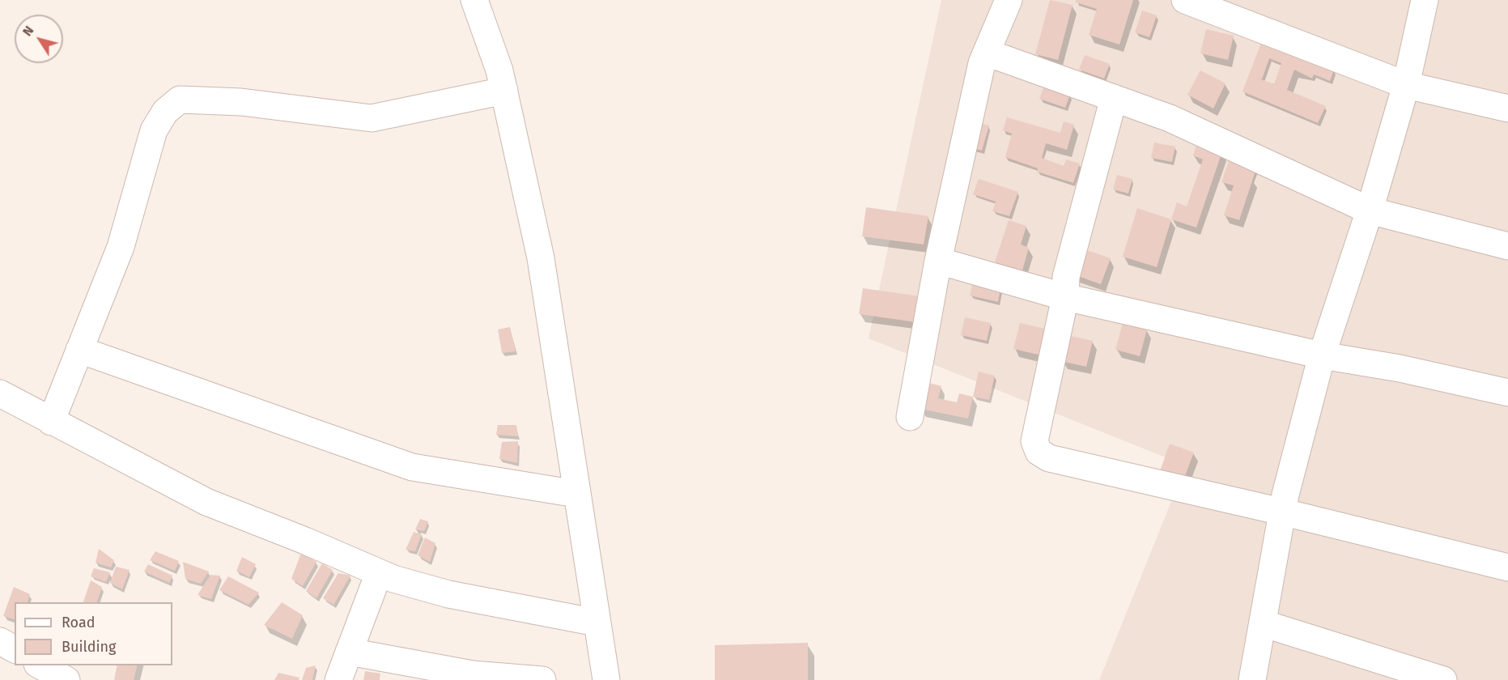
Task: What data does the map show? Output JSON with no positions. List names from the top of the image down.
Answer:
{
  "legend": ["Road", "Building"],
  "north": "top left"
}
